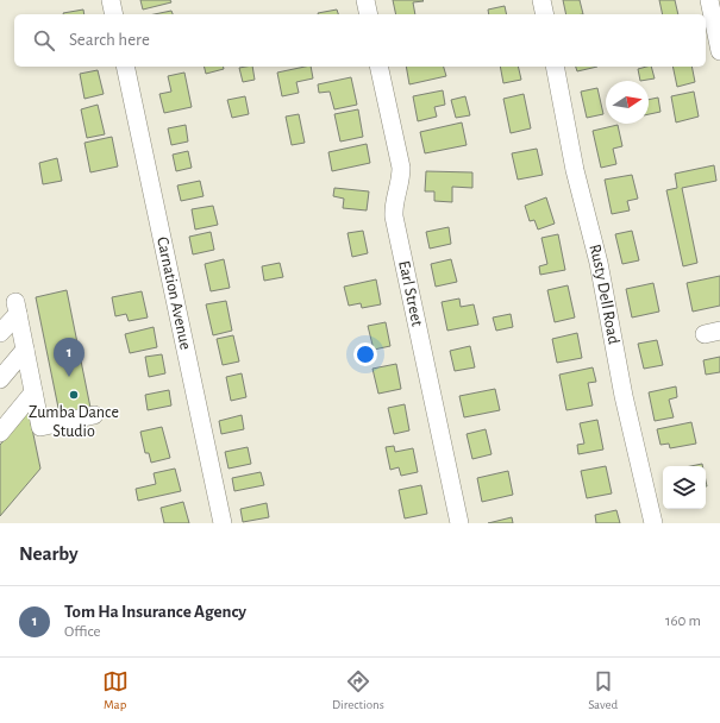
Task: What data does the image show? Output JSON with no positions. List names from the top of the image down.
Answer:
{
  "streets": {
    "street": ["Carnation Avenue", "Earl Street", "Rusty Dell Road"]
  },
  "places": ["Zumba Dance Studio"],
  "north": "right",
  "page": {
    "search": "Search here",
    "pins": "1",
    "heading": "Nearby",
    "list": [
      {
        "mark": "1",
        "name": "Tom Ha Insurance Agency",
        "note": "Office",
        "value": "160 m"
      }
    ],
    "nav": ["Map", "Directions", "Saved"]
  }
}
